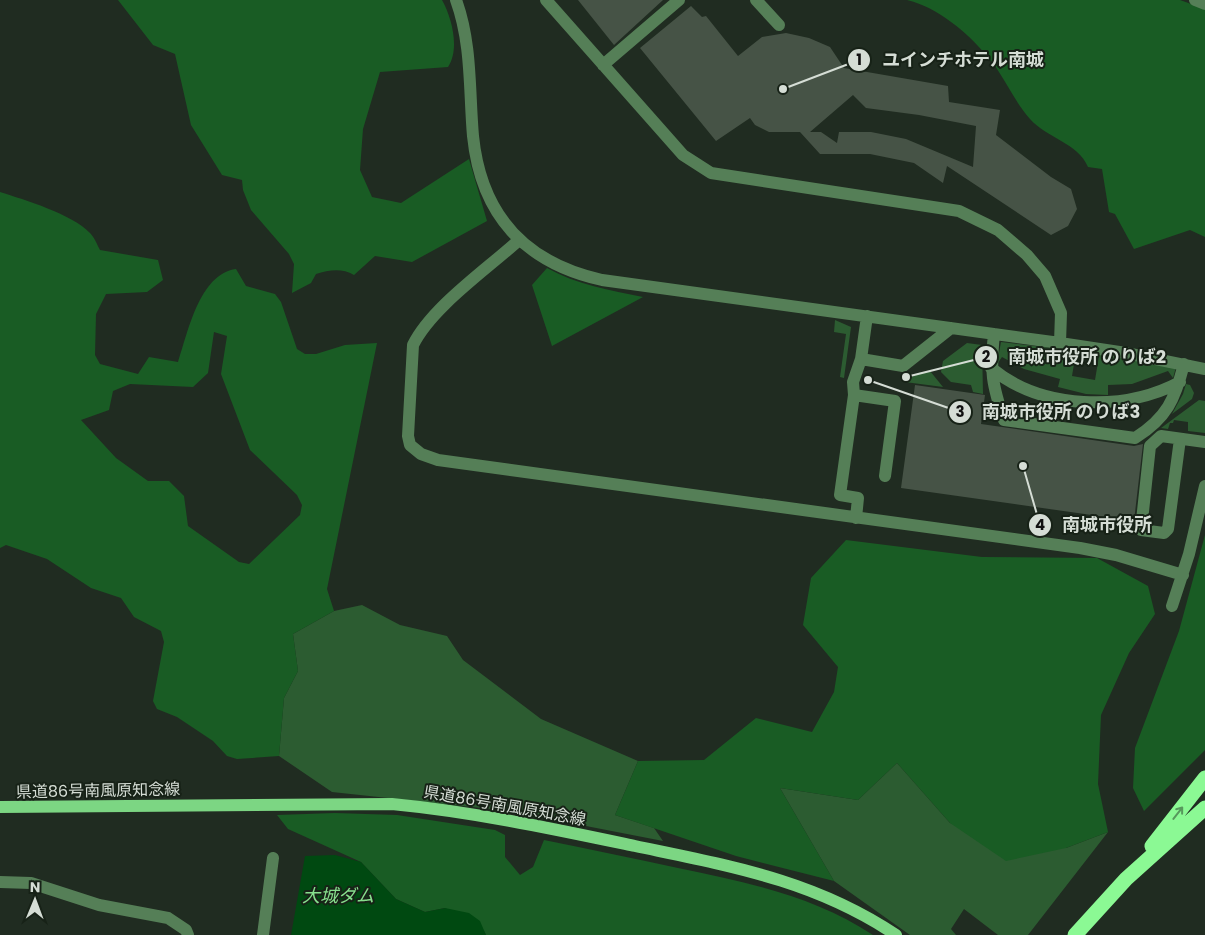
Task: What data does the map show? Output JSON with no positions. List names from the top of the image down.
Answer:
{
  "streets": {
    "main road": ["県道86号南風原知念線"]
  },
  "water": ["大城ダム"],
  "places": [
    "ユインチホテル南城",
    "南城市役所 のりば2",
    "南城市役所 のりば3",
    "南城市役所"
  ],
  "north": "top"
}
